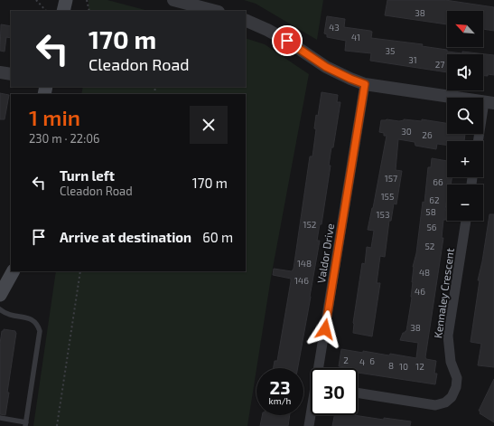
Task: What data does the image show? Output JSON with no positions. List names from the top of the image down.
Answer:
{
  "streets": {
    "street": ["Valdor Drive", "Kennaley Crescent"]
  },
  "house_numbers": [
    "38",
    "43",
    "41",
    "35",
    "31",
    "27",
    "30",
    "26",
    "157",
    "66",
    "155",
    "62",
    "58",
    "153",
    "152",
    "56",
    "52",
    "148",
    "48",
    "146",
    "46",
    "38",
    "2",
    "6",
    "4",
    "8",
    "10",
    "12"
  ],
  "north": "top left",
  "page": {
    "map_buttons": ["+", "−"],
    "turn": ["170 m", "Cleadon Road"],
    "heading": ["1 min", "230 m · 22:06"],
    "list": [
      {
        "name": "Turn left",
        "note": "Cleadon Road",
        "value": "170 m"
      },
      {
        "name": "Arrive at destination",
        "value": "60 m"
      }
    ],
    "speed": "23 km/h",
    "limit": "30"
  }
}
